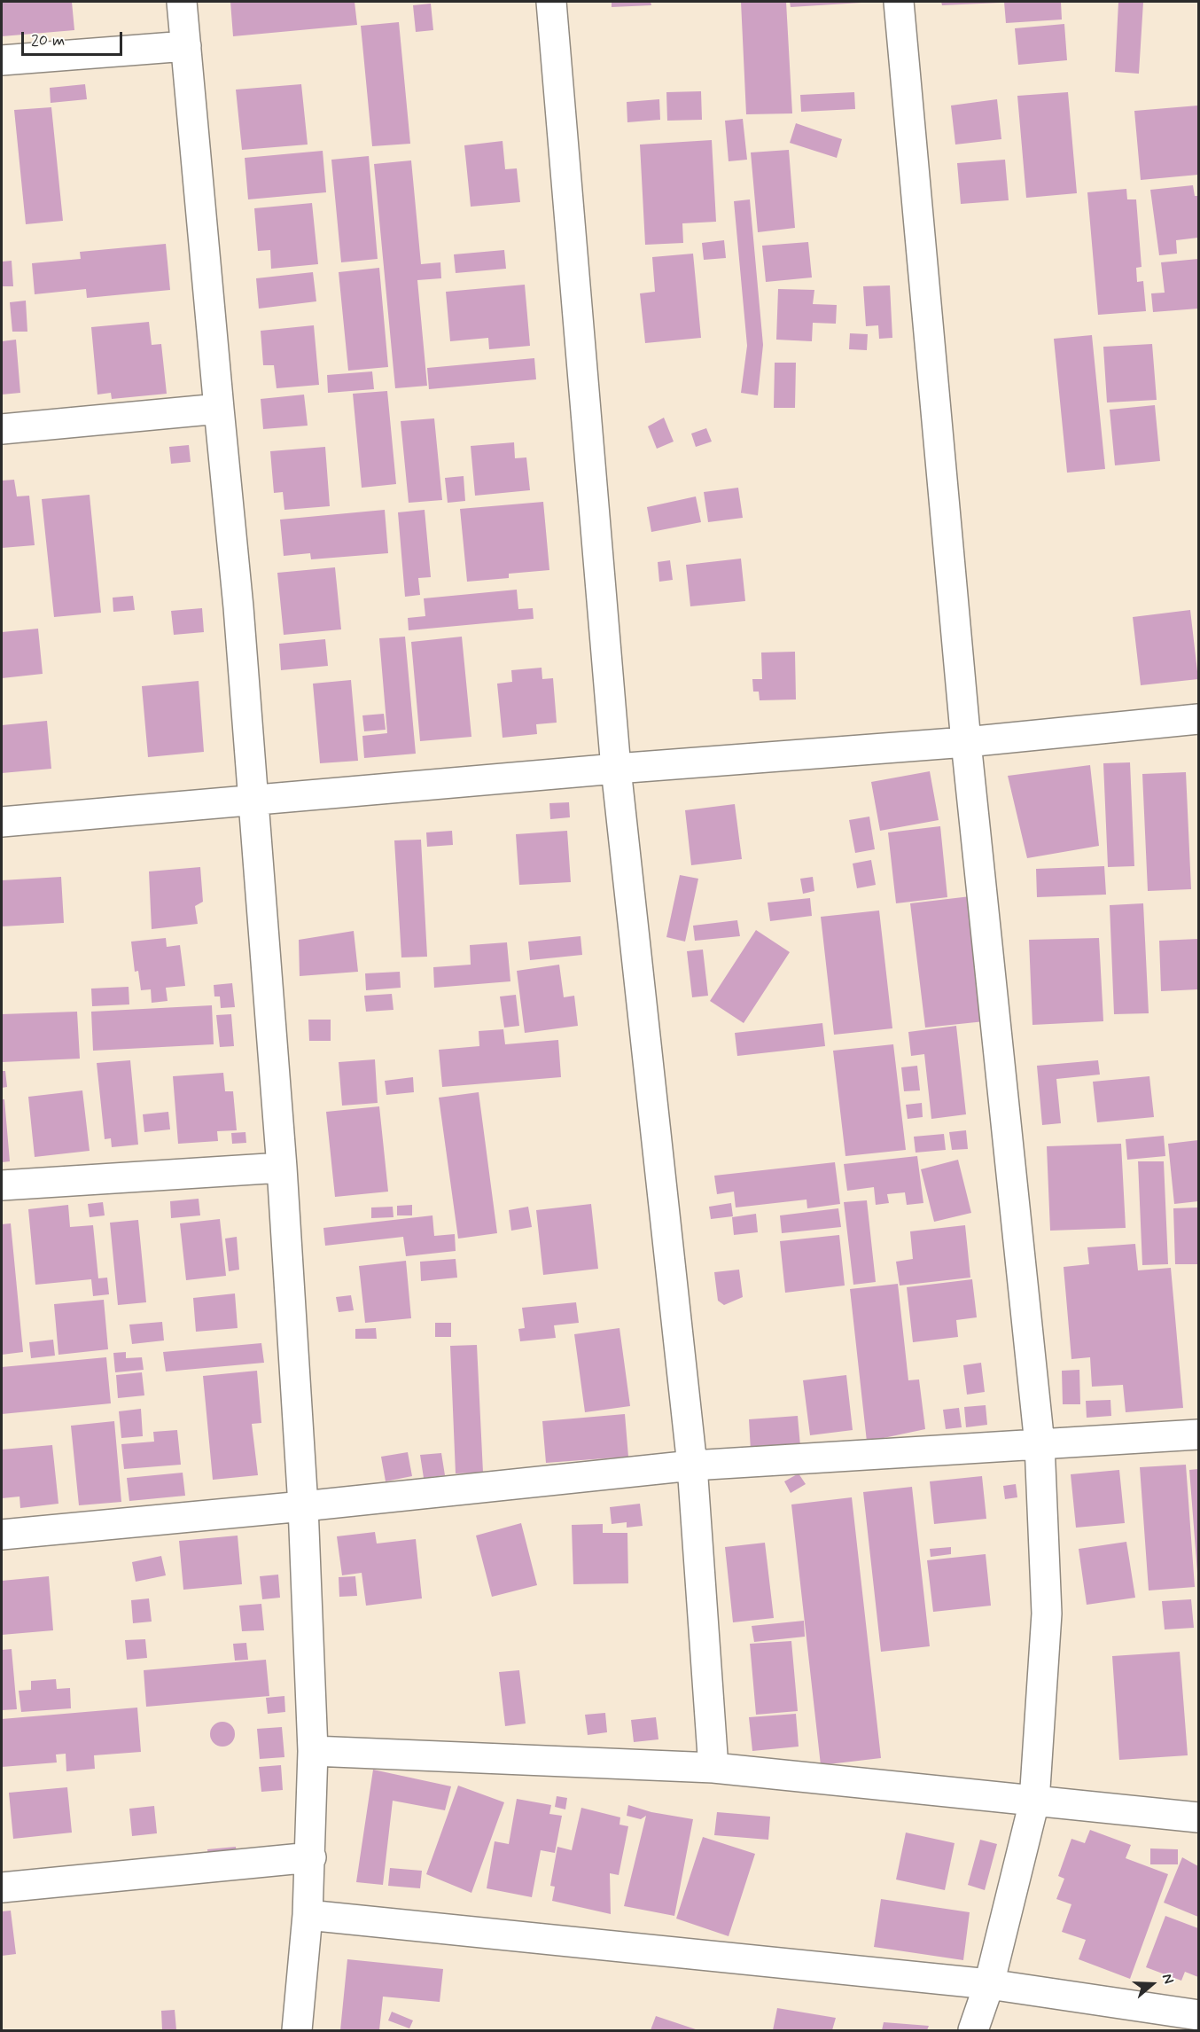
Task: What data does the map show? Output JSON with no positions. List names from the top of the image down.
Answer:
{
  "scale_bar": "20 m",
  "north": "right"
}
